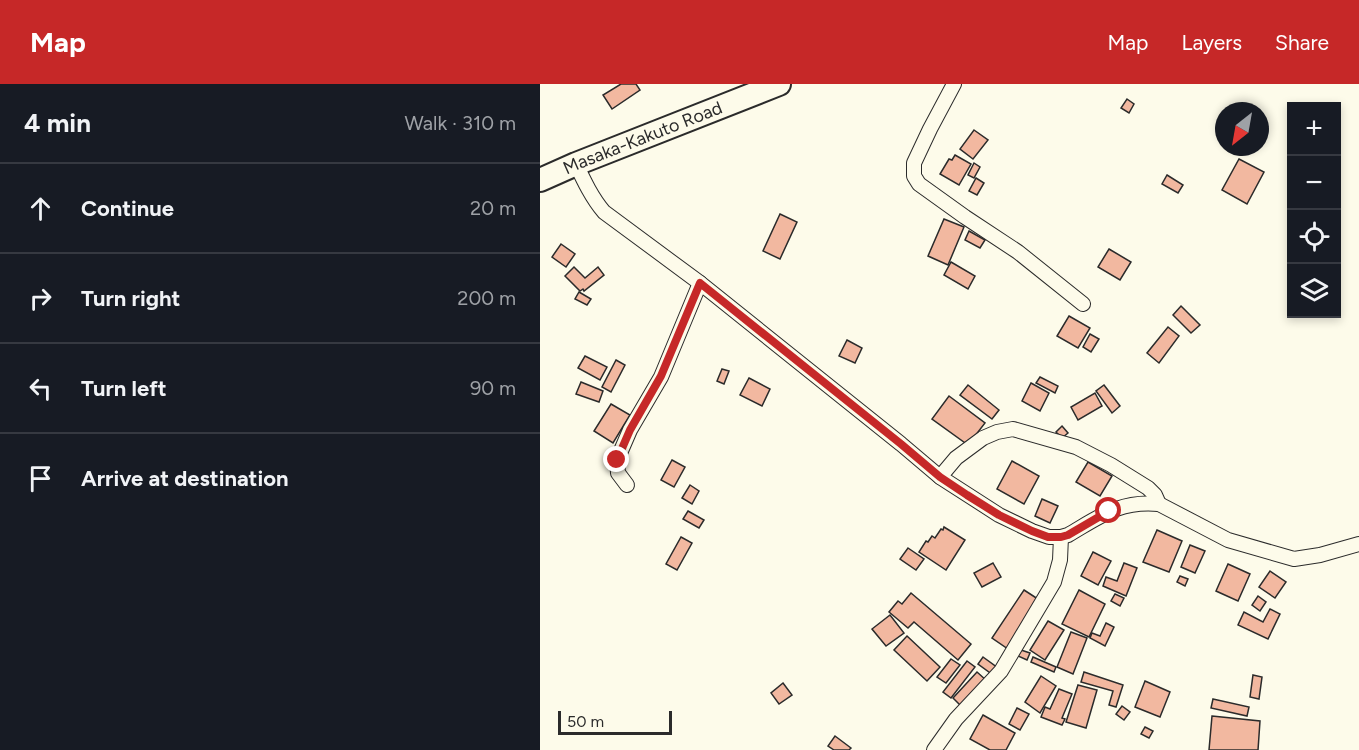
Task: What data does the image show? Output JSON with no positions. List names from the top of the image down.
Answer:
{
  "streets": {
    "highway": ["Masaka-Kakuto Road"]
  },
  "scale_bar": "50 m",
  "north": "bottom left",
  "page": {
    "header": "Map",
    "nav": ["Map", "Layers", "Share"],
    "heading": ["4 min", "Walk · 310 m"],
    "map_buttons": ["+", "−"],
    "list": [
      ["Continue", "20 m"],
      ["Turn right", "200 m"],
      ["Turn left", "90 m"],
      "Arrive at destination"
    ],
    "scale": "50 m"
  }
}
